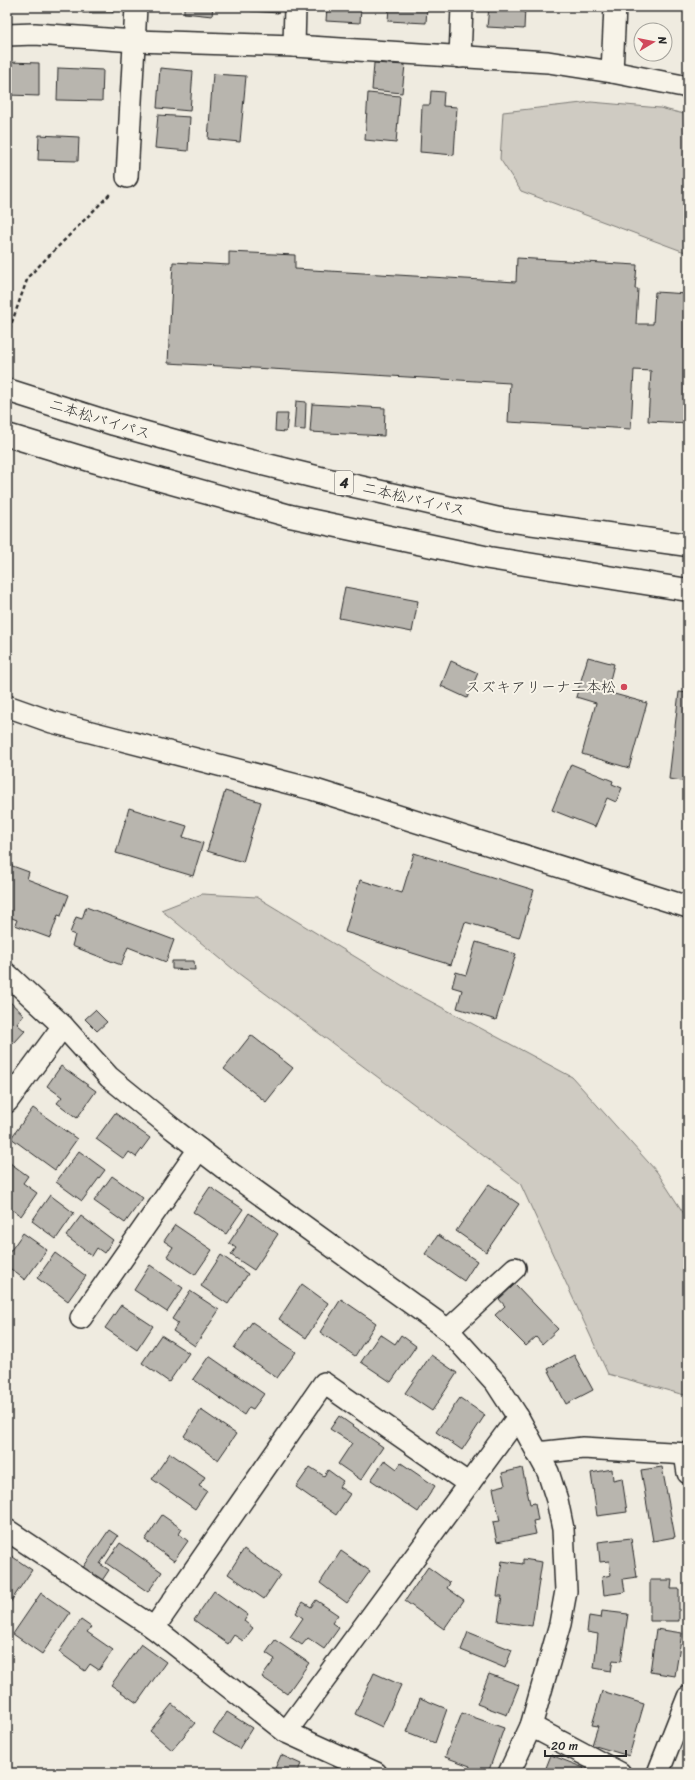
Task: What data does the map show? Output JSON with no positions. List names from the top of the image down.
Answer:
{
  "streets": {
    "highway": ["二本松バイパス", "4"]
  },
  "places": ["スズキアリーナ二本松"],
  "scale_bar": "20 m",
  "north": "right"
}
